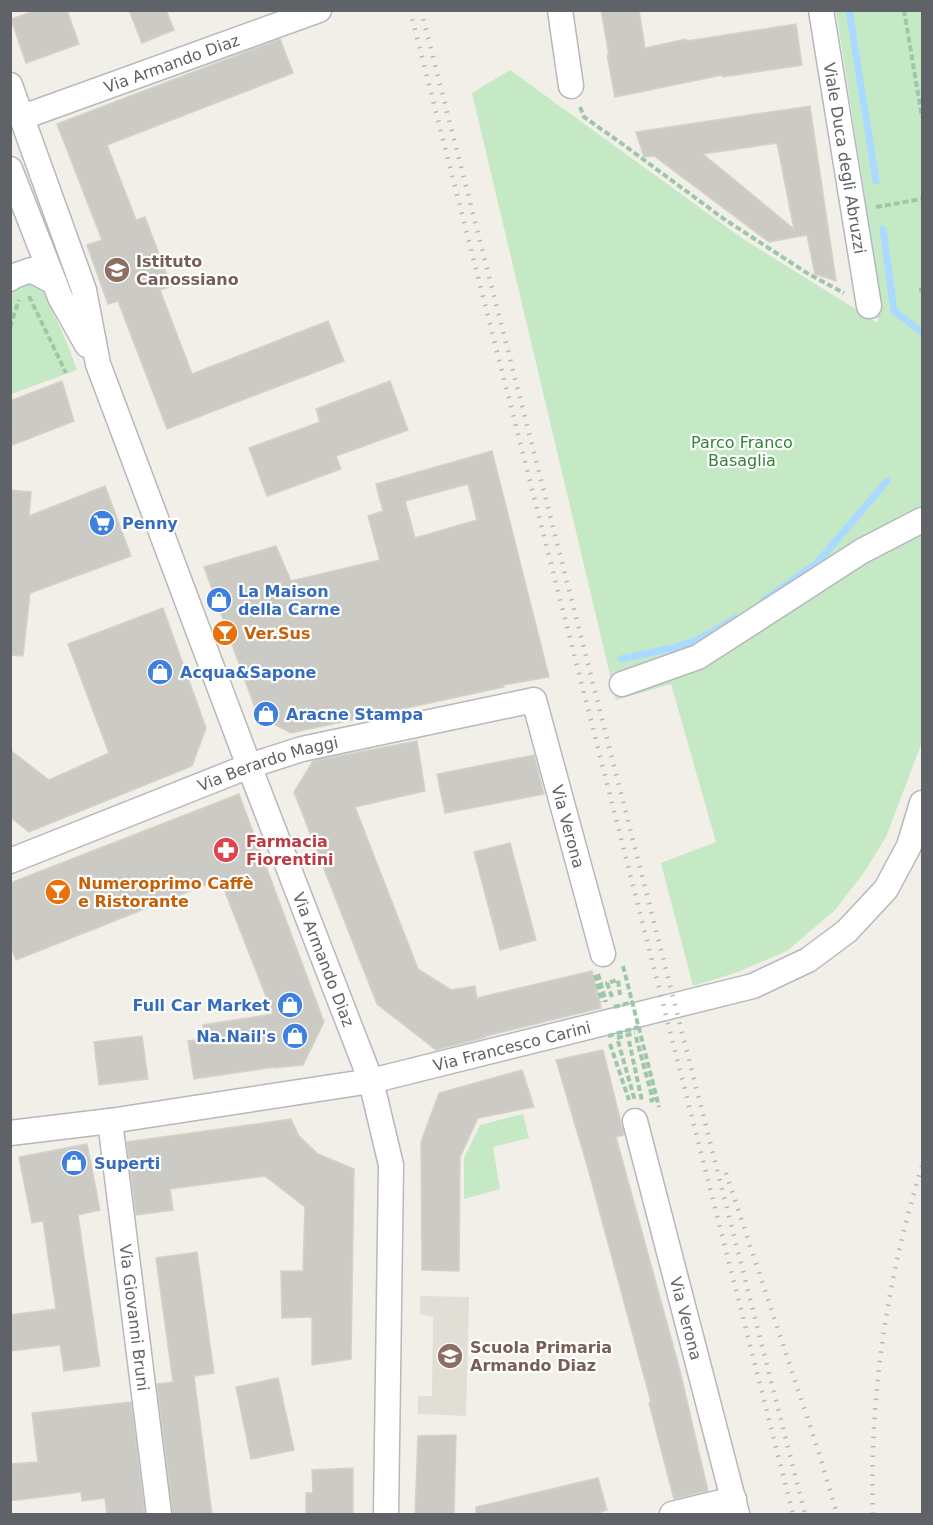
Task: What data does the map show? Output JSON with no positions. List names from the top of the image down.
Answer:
{
  "streets": {
    "street": [
      "Via Armando Diaz",
      "Viale Duca degli Abruzzi",
      "Via Berardo Maggi",
      "Via Verona",
      "Via Francesco Carini",
      "Via Giovanni Bruni"
    ]
  },
  "crossings": [
    ["Via Armando Diaz", "Via Berardo Maggi"],
    ["Via Armando Diaz", "Via Francesco Carini"],
    ["Via Berardo Maggi", "Via Verona"],
    ["Via Francesco Carini", "Via Giovanni Bruni"]
  ],
  "parks": ["Parco Franco Basaglia"],
  "places": {
    "school or university": ["Istituto Canossiano", "Scuola Primaria Armando Diaz"],
    "supermarket": ["Penny"],
    "shop": [
      "La Maison della Carne",
      "Acqua&Sapone",
      "Aracne Stampa",
      "Full Car Market",
      "Na.Nail's",
      "Superti"
    ],
    "bar": ["Ver.Sus", "Numeroprimo Caffè e Ristorante"],
    "pharmacy": ["Farmacia Fiorentini"]
  }
}
